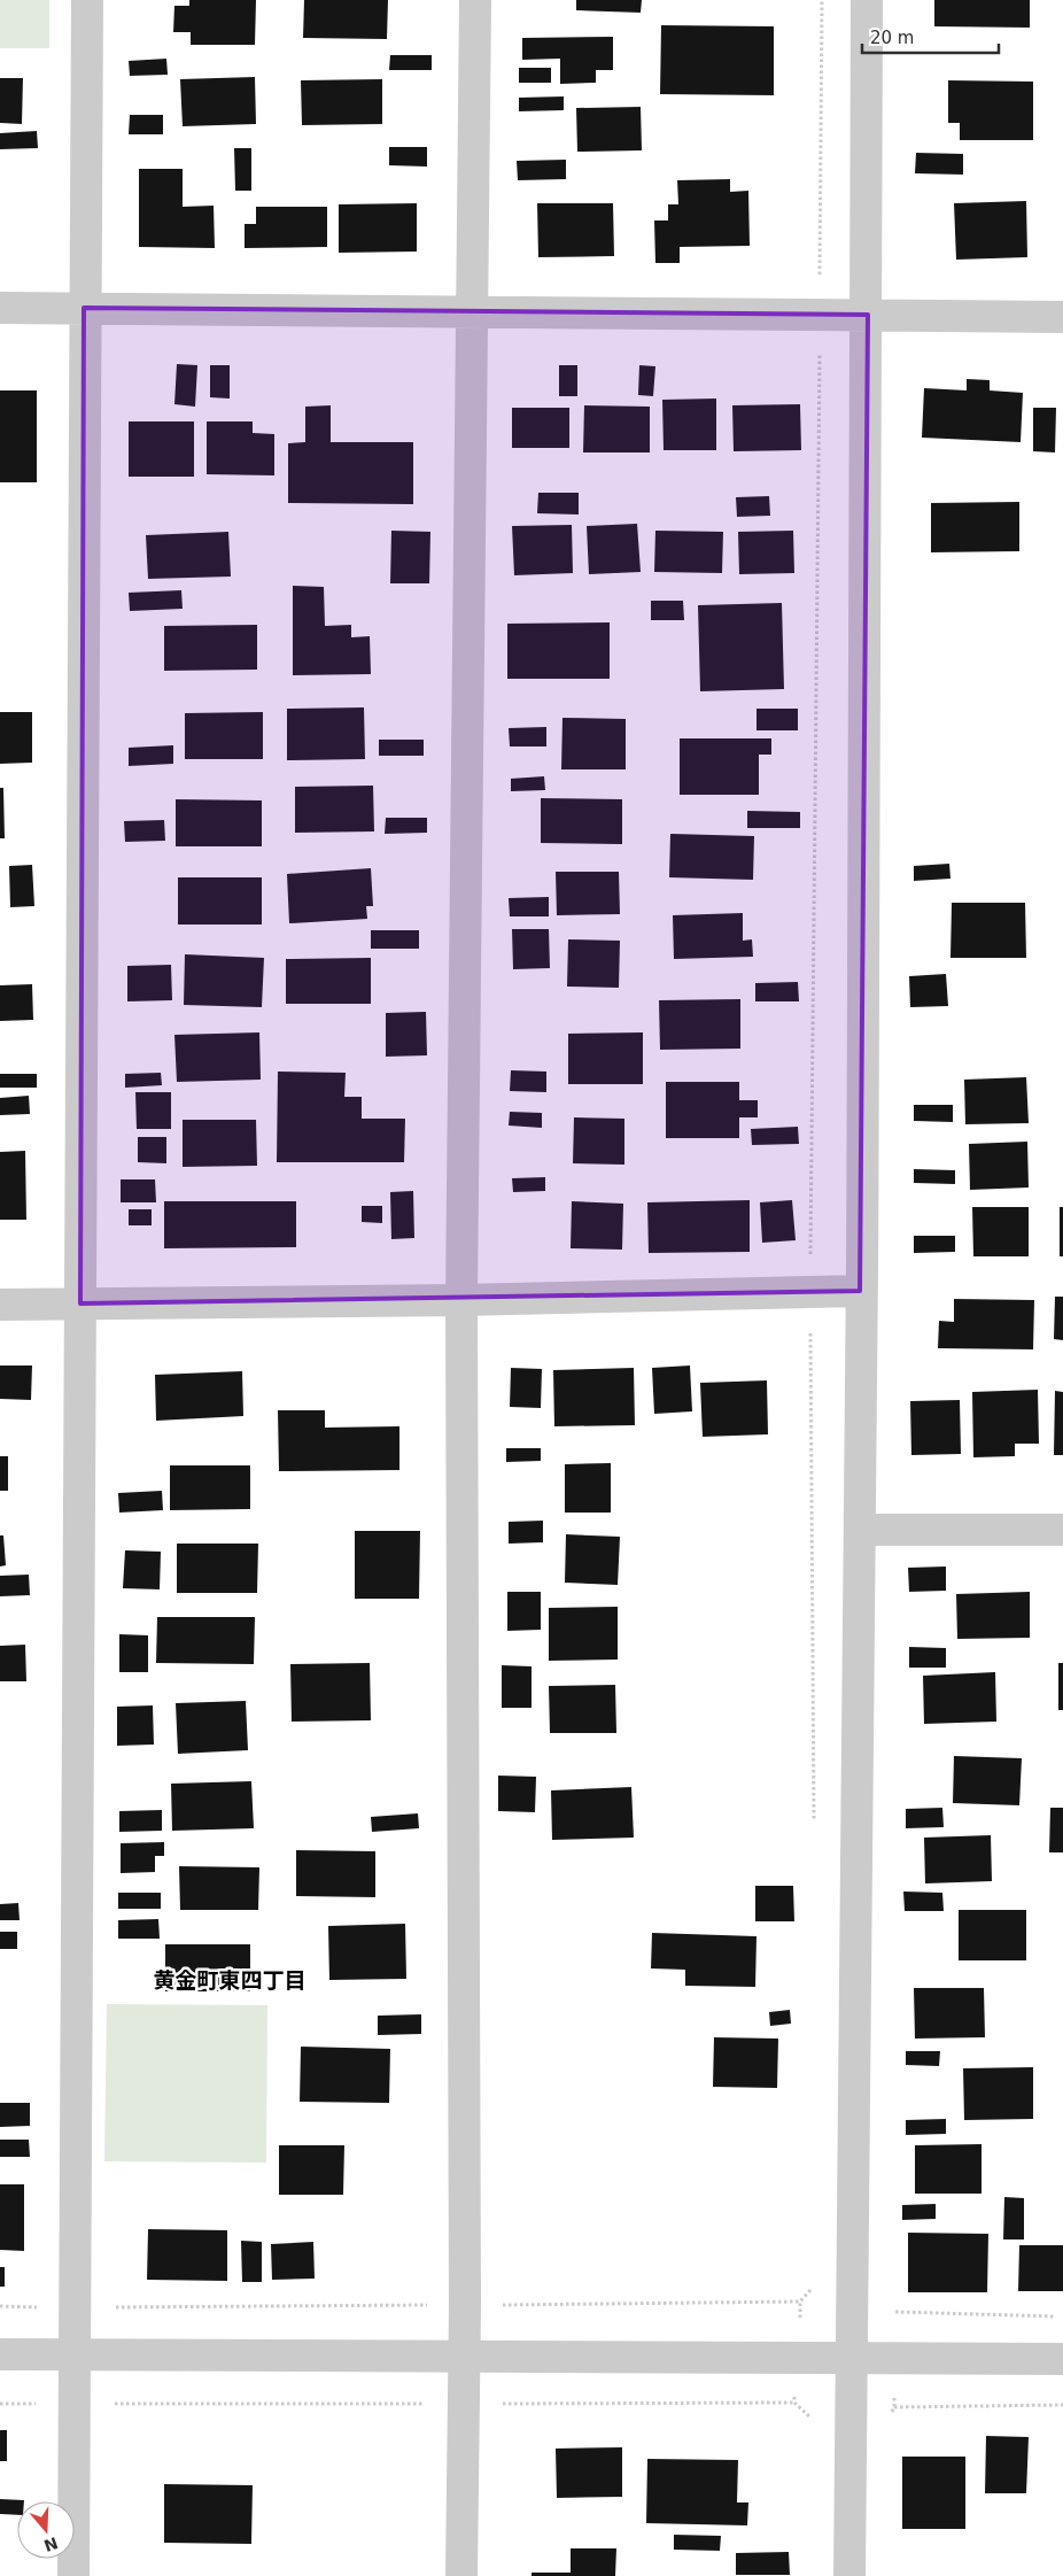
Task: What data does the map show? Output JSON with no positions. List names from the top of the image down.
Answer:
{
  "districts": ["黄金町東四丁目"],
  "scale_bar": "20 m",
  "north": "bottom"
}
